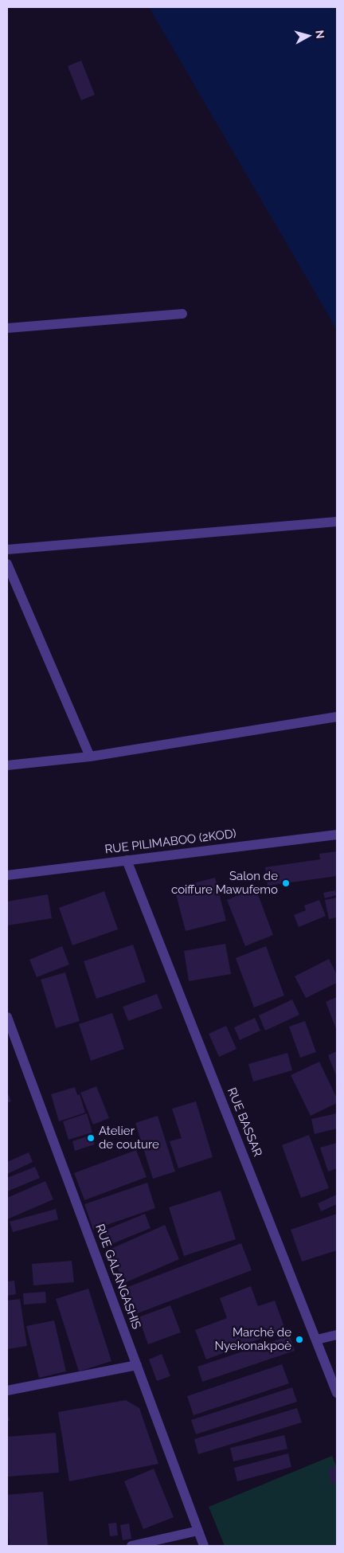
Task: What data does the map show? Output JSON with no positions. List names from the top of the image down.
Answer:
{
  "streets": {
    "street": ["RUE PILIMABOO (2KOD)", "RUE BASSAR", "RUE GALANGASHIS"]
  },
  "crossings": [
    ["RUE PILIMABOO (2KOD)", "RUE BASSAR"]
  ],
  "places": ["Salon de coiffure Mawufemo", "Atelier de couture", "Marché de Nyekonakpoè"],
  "north": "right"
}
